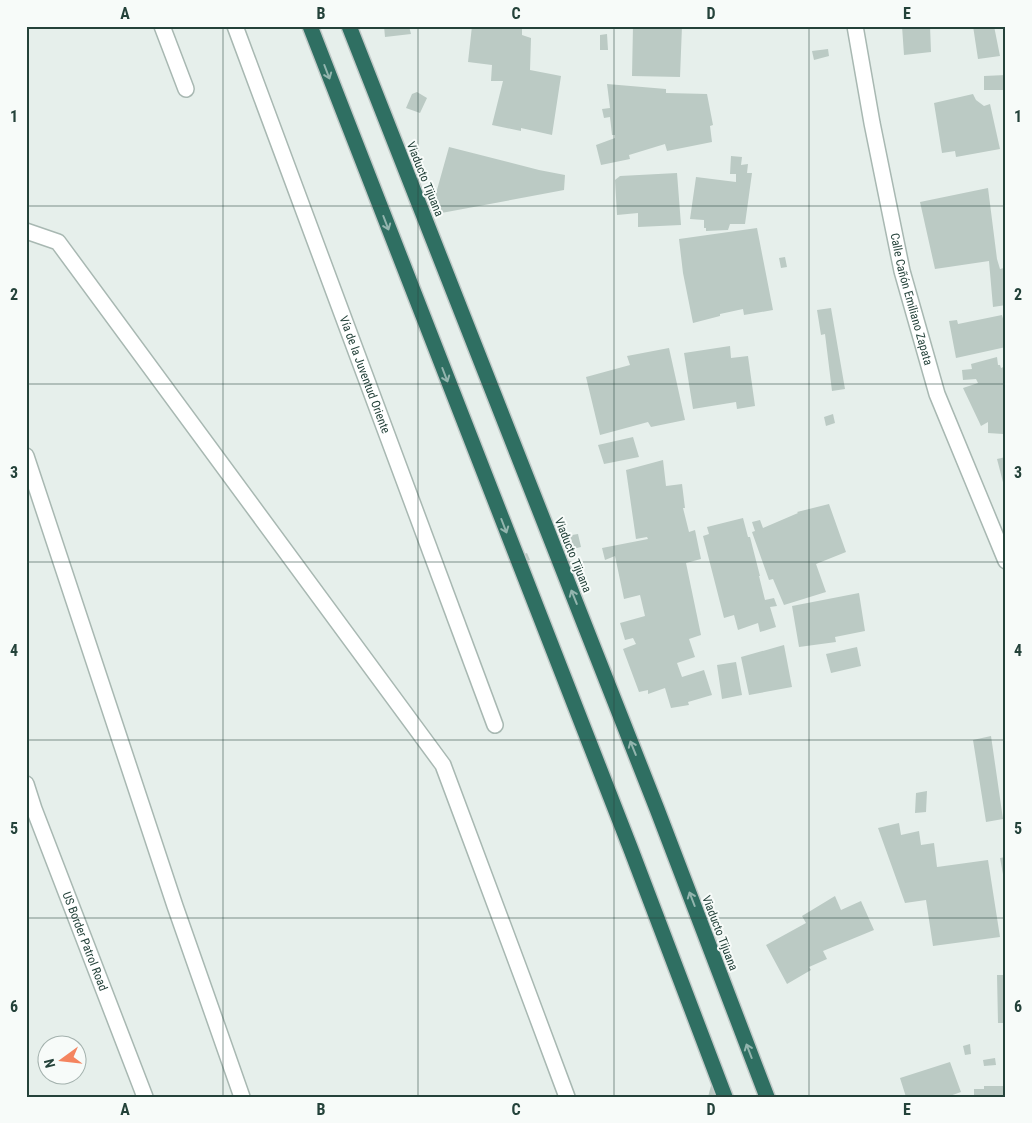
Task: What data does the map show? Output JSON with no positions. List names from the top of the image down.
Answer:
{
  "streets": {
    "highway": ["Viaducto Tijuana"],
    "street": ["Calle Cañón Emiliano Zapata", "Vía de la Juventud Oriente", "US Border Patrol Road"]
  },
  "north": "left",
  "grid": {
    "columns": [
      "A",
      "B",
      "C",
      "D",
      "E"
    ],
    "rows": [
      "1",
      "2",
      "3",
      "4",
      "5",
      "6"
    ]
  }
}
